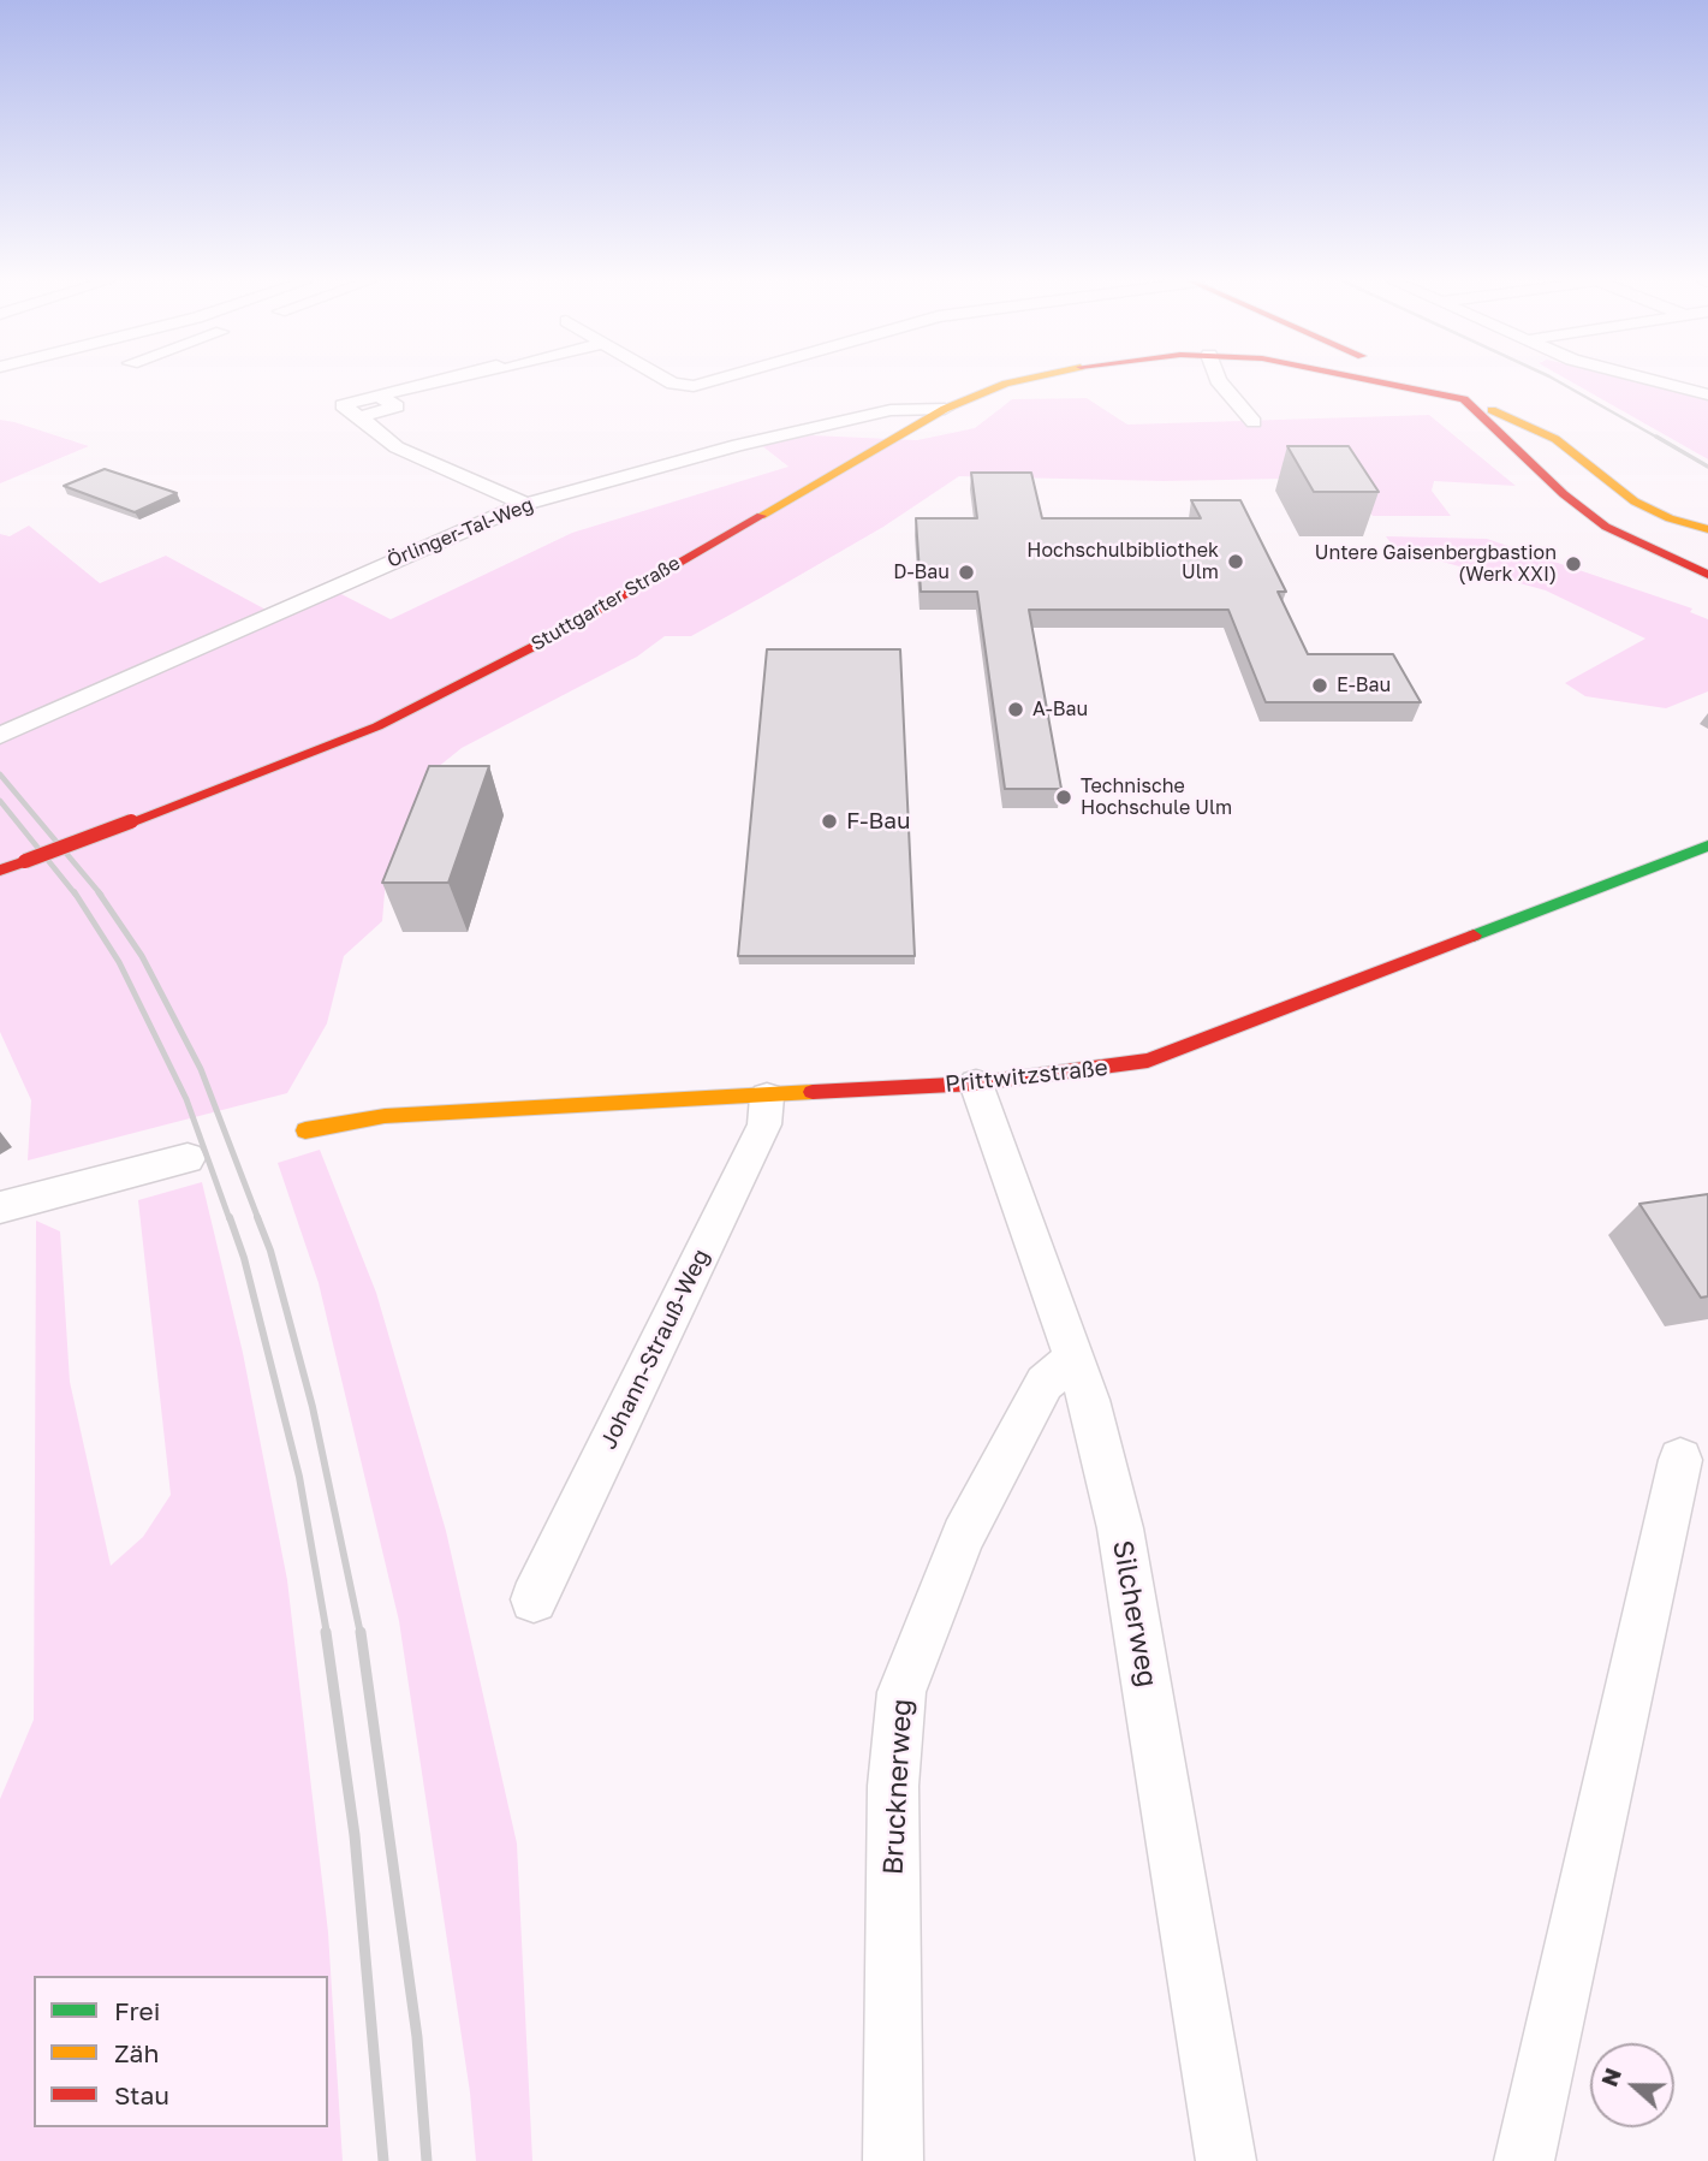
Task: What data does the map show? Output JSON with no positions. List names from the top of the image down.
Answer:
{
  "streets": {
    "main road": ["Stuttgarter Straße", "Prittwitzstraße"],
    "street": [
      "Örlinger-Tal-Weg",
      "Johann-Strauß-Weg",
      "Silcherweg",
      "Brucknerweg"
    ]
  },
  "crossings": [
    ["Örlinger-Tal-Weg", "Stuttgarter Straße"],
    ["Prittwitzstraße", "Johann-Strauß-Weg"],
    ["Prittwitzstraße", "Silcherweg"],
    ["Silcherweg", "Brucknerweg"]
  ],
  "places": [
    "Hochschulbibliothek Ulm",
    "Untere Gaisenbergbastion (Werk XXI)",
    "D-Bau",
    "E-Bau",
    "A-Bau",
    "Technische Hochschule Ulm",
    "F-Bau"
  ],
  "legend": ["Frei", "Zäh", "Stau"],
  "north": "left"
}
